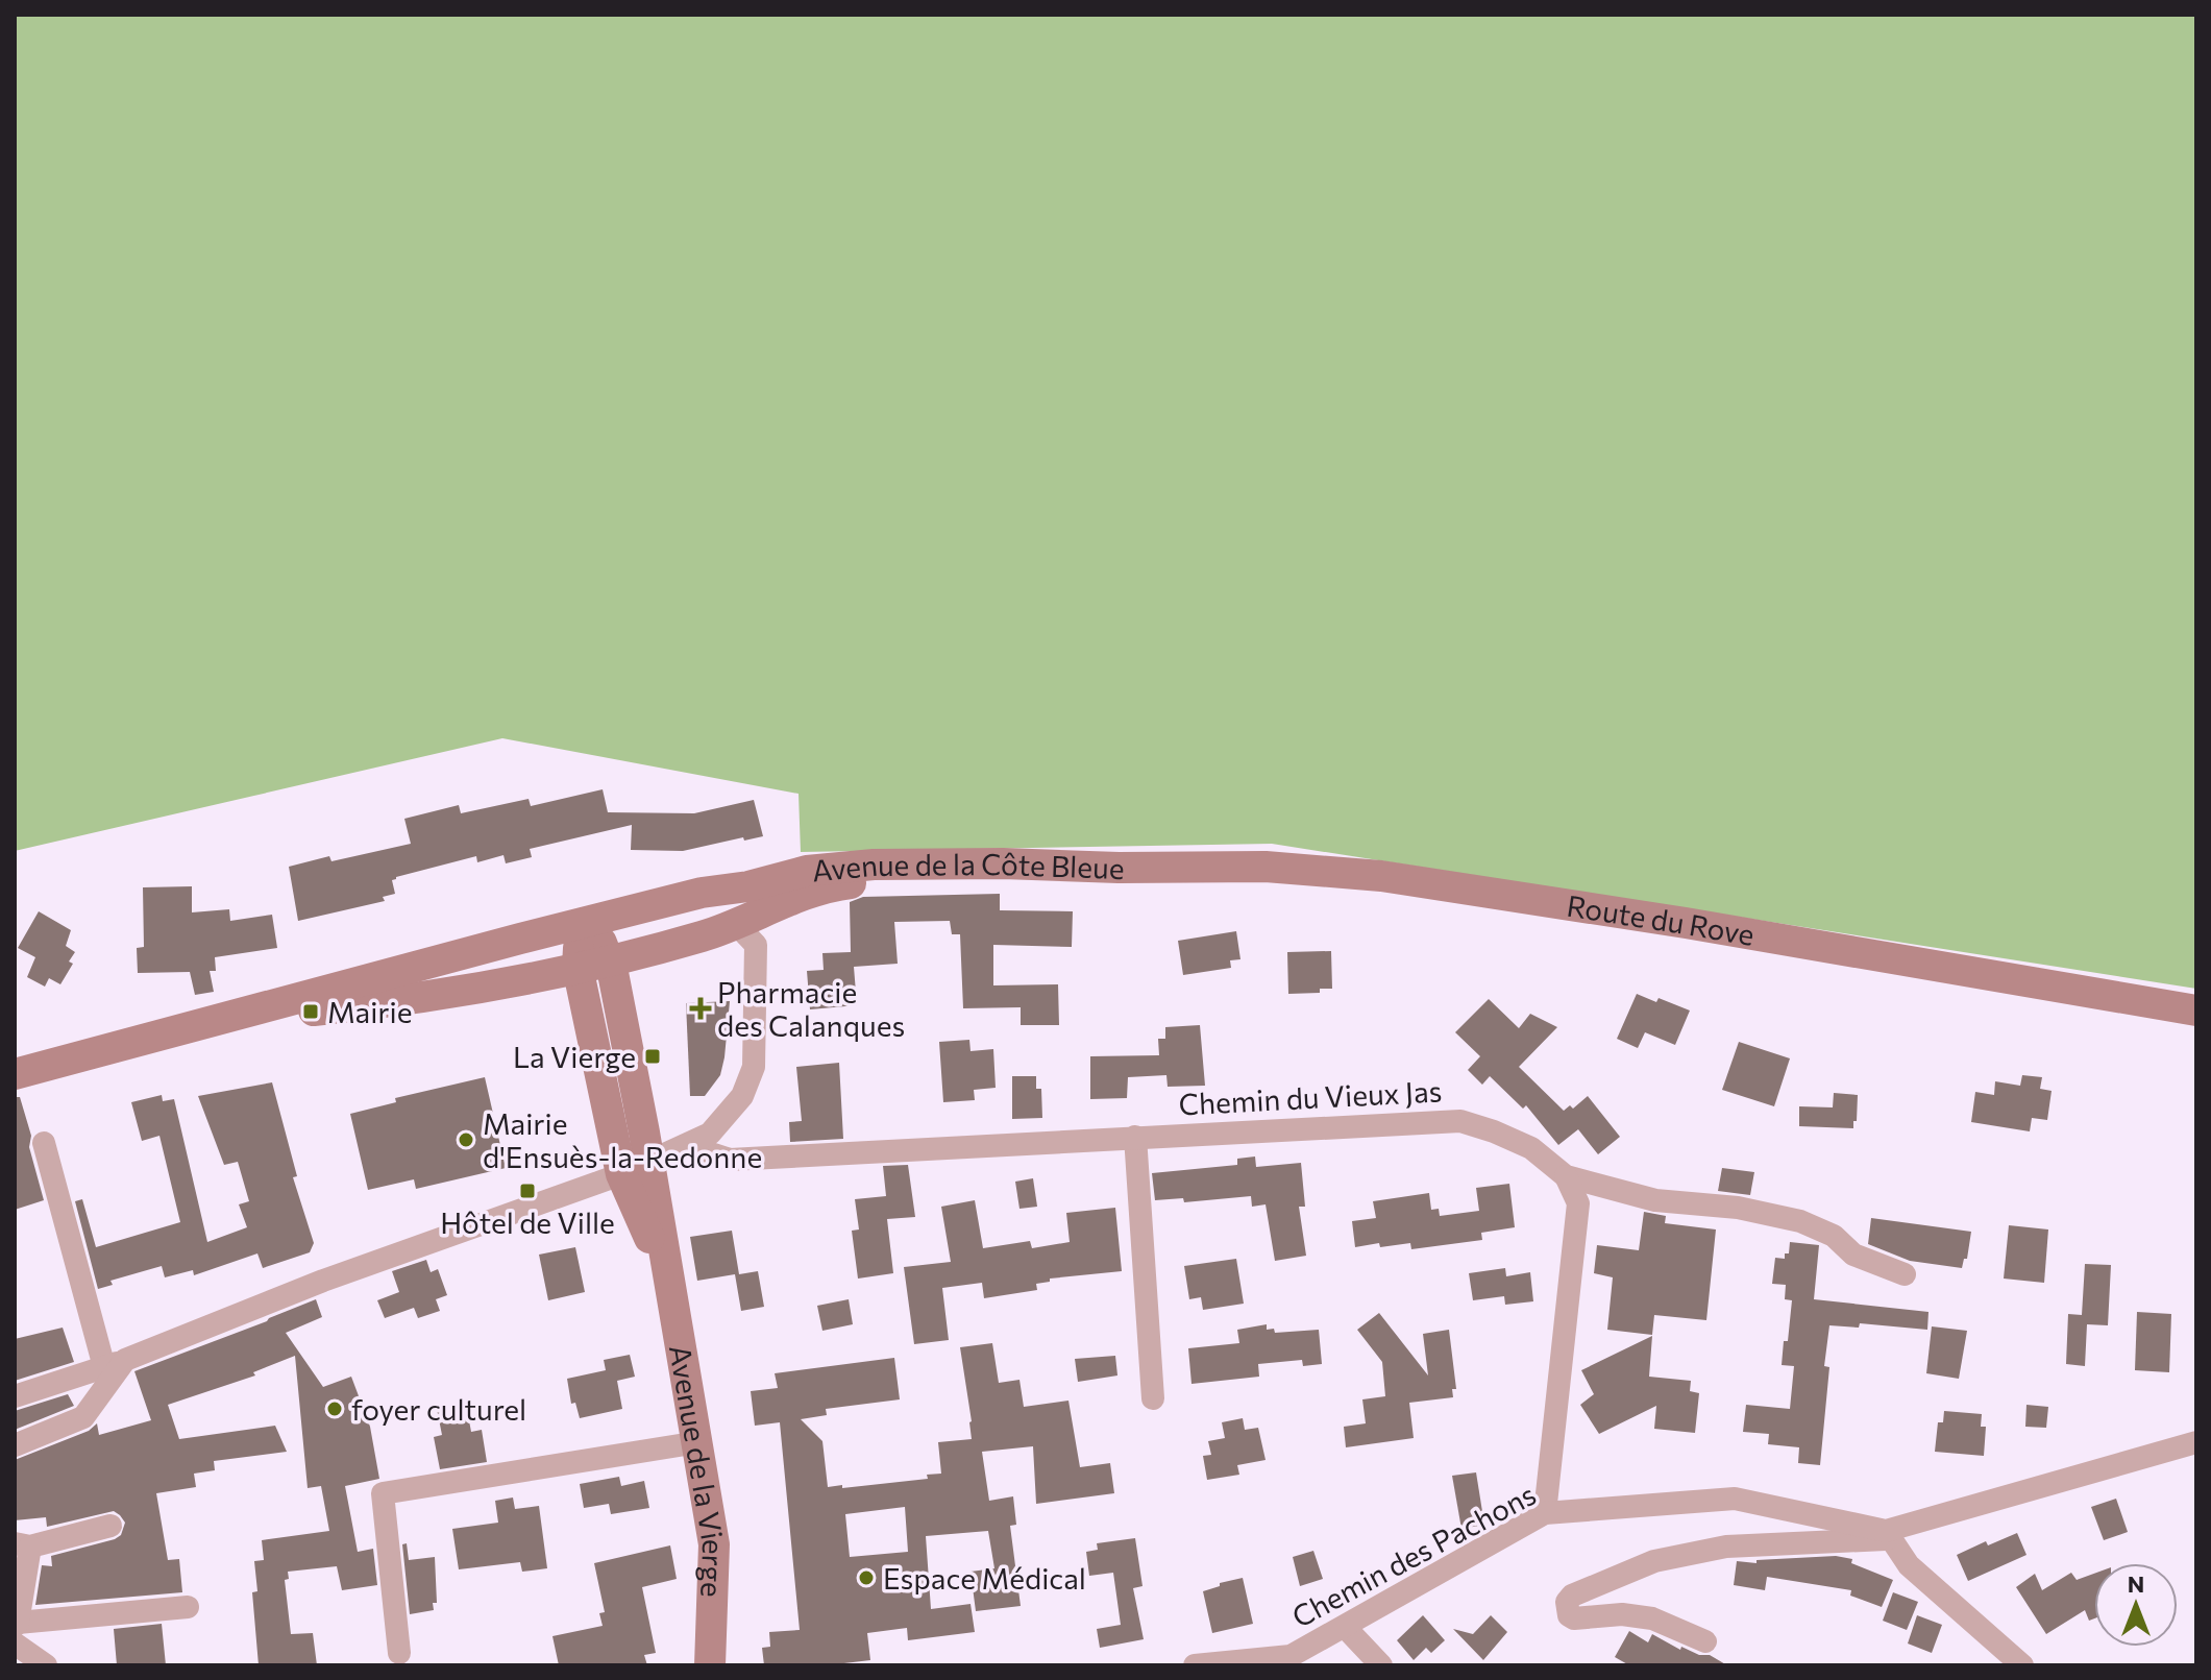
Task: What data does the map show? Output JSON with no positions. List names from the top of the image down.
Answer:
{
  "streets": {
    "main road": ["Avenue de la Côte Bleue", "Route du Rove", "Avenue de la Vierge"],
    "street": ["Chemin du Vieux Jas", "Chemin des Pachons"]
  },
  "crossings": [
    ["Avenue de la Côte Bleue", "Route du Rove"]
  ],
  "places": {
    "health": ["Pharmacie des Calanques"],
    "transit": ["Mairie", "La Vierge", "Hôtel de Ville"],
    "other": ["Mairie d'Ensuès-la-Redonne", "foyer culturel", "Espace Médical"]
  },
  "north": "top"
}
